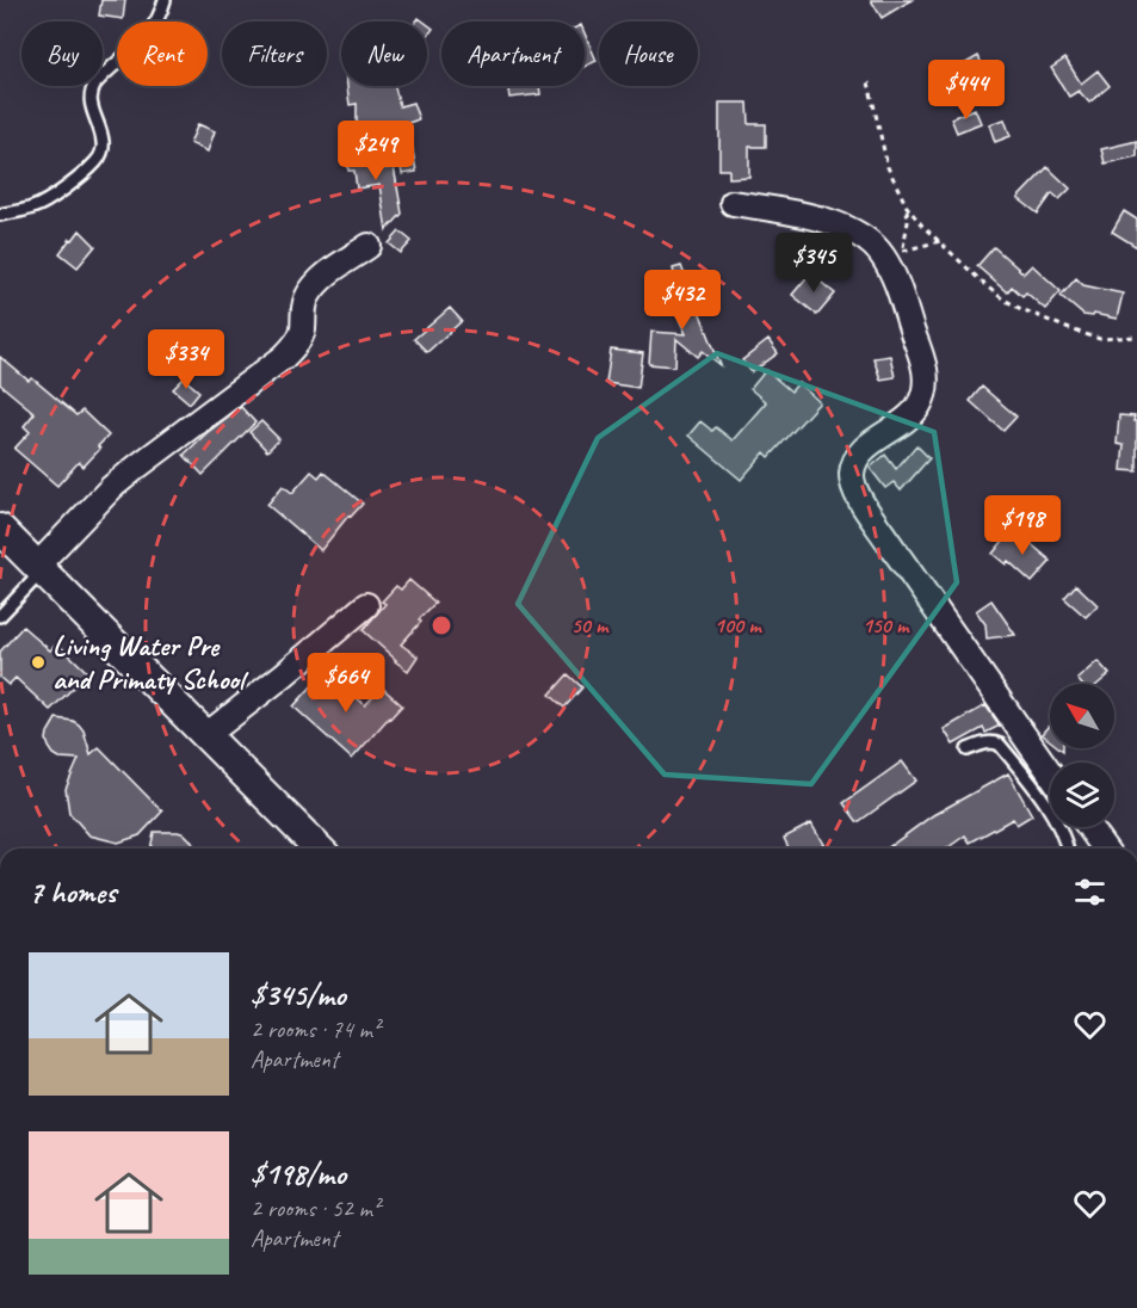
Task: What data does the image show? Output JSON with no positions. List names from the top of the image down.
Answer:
{
  "places": ["Living Water Pre and Primaty School"],
  "north": "top left",
  "page": {
    "chip": [
      "Buy",
      "Rent",
      "Filters",
      "New",
      "Apartment",
      "House"
    ],
    "price": [
      "$444",
      "$249",
      "$345",
      "$432",
      "$334",
      "$198",
      "$664"
    ],
    "heading": "7 homes",
    "list": [
      {
        "name": "$345/mo",
        "note": "2 rooms · 74 m² · Apartment"
      },
      {
        "name": "$198/mo",
        "note": "2 rooms · 52 m² · Apartment"
      }
    ]
  },
  "rings": ["50 m", "100 m", "150 m"]
}
